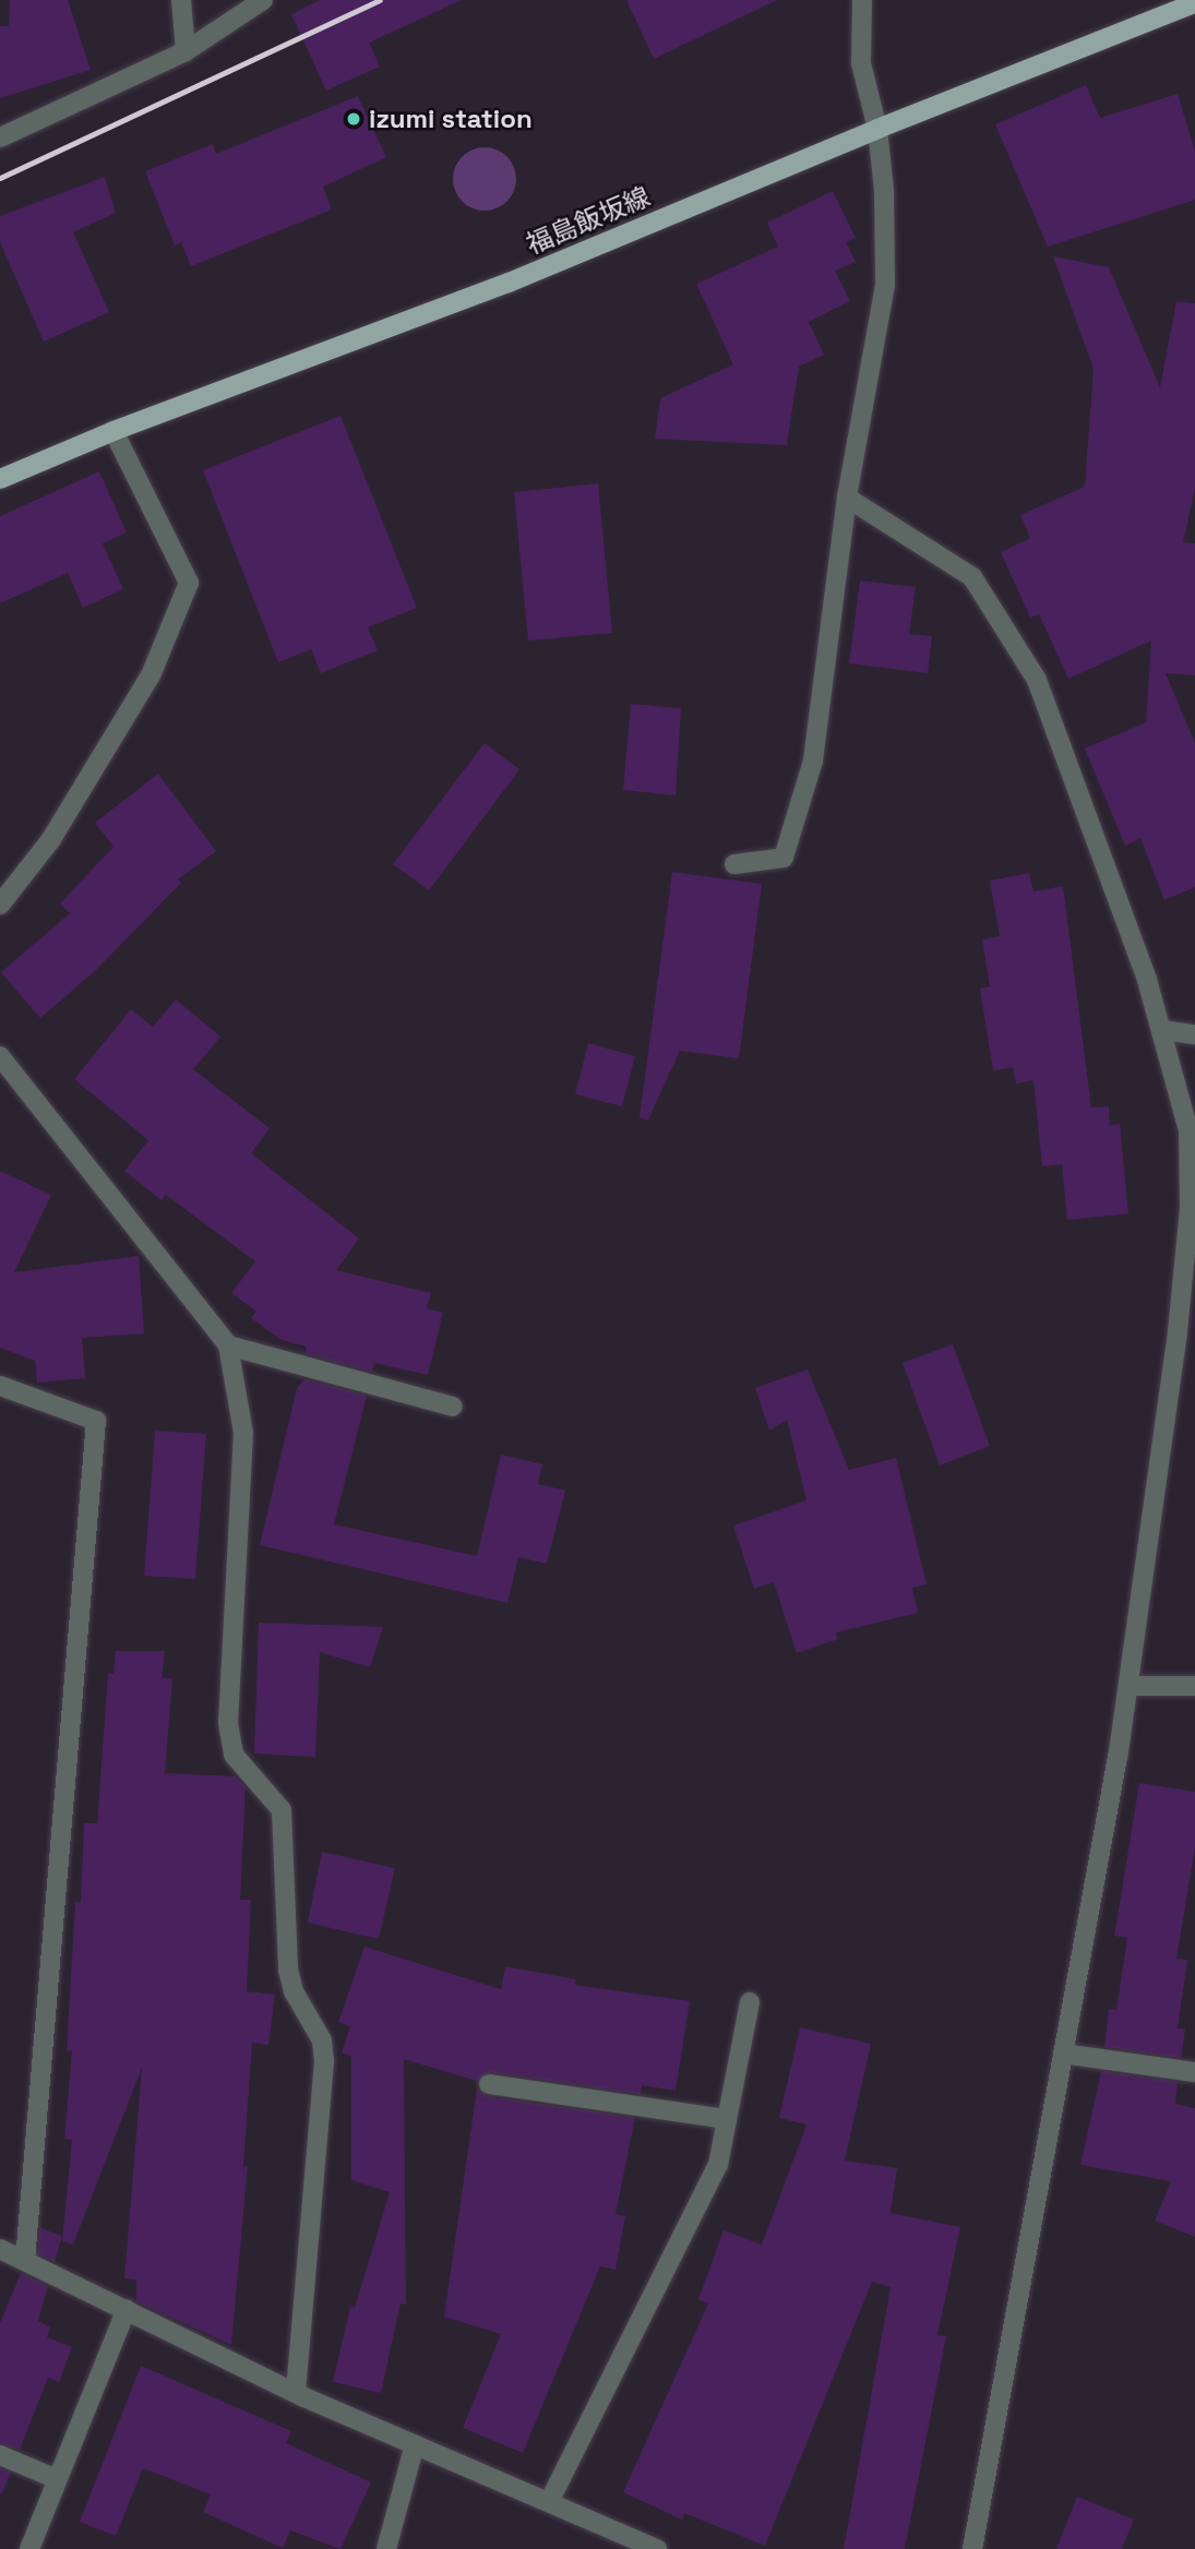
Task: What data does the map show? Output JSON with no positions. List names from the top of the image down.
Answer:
{
  "streets": {
    "main road": ["福島飯坂線"]
  },
  "places": ["izumi station"]
}
